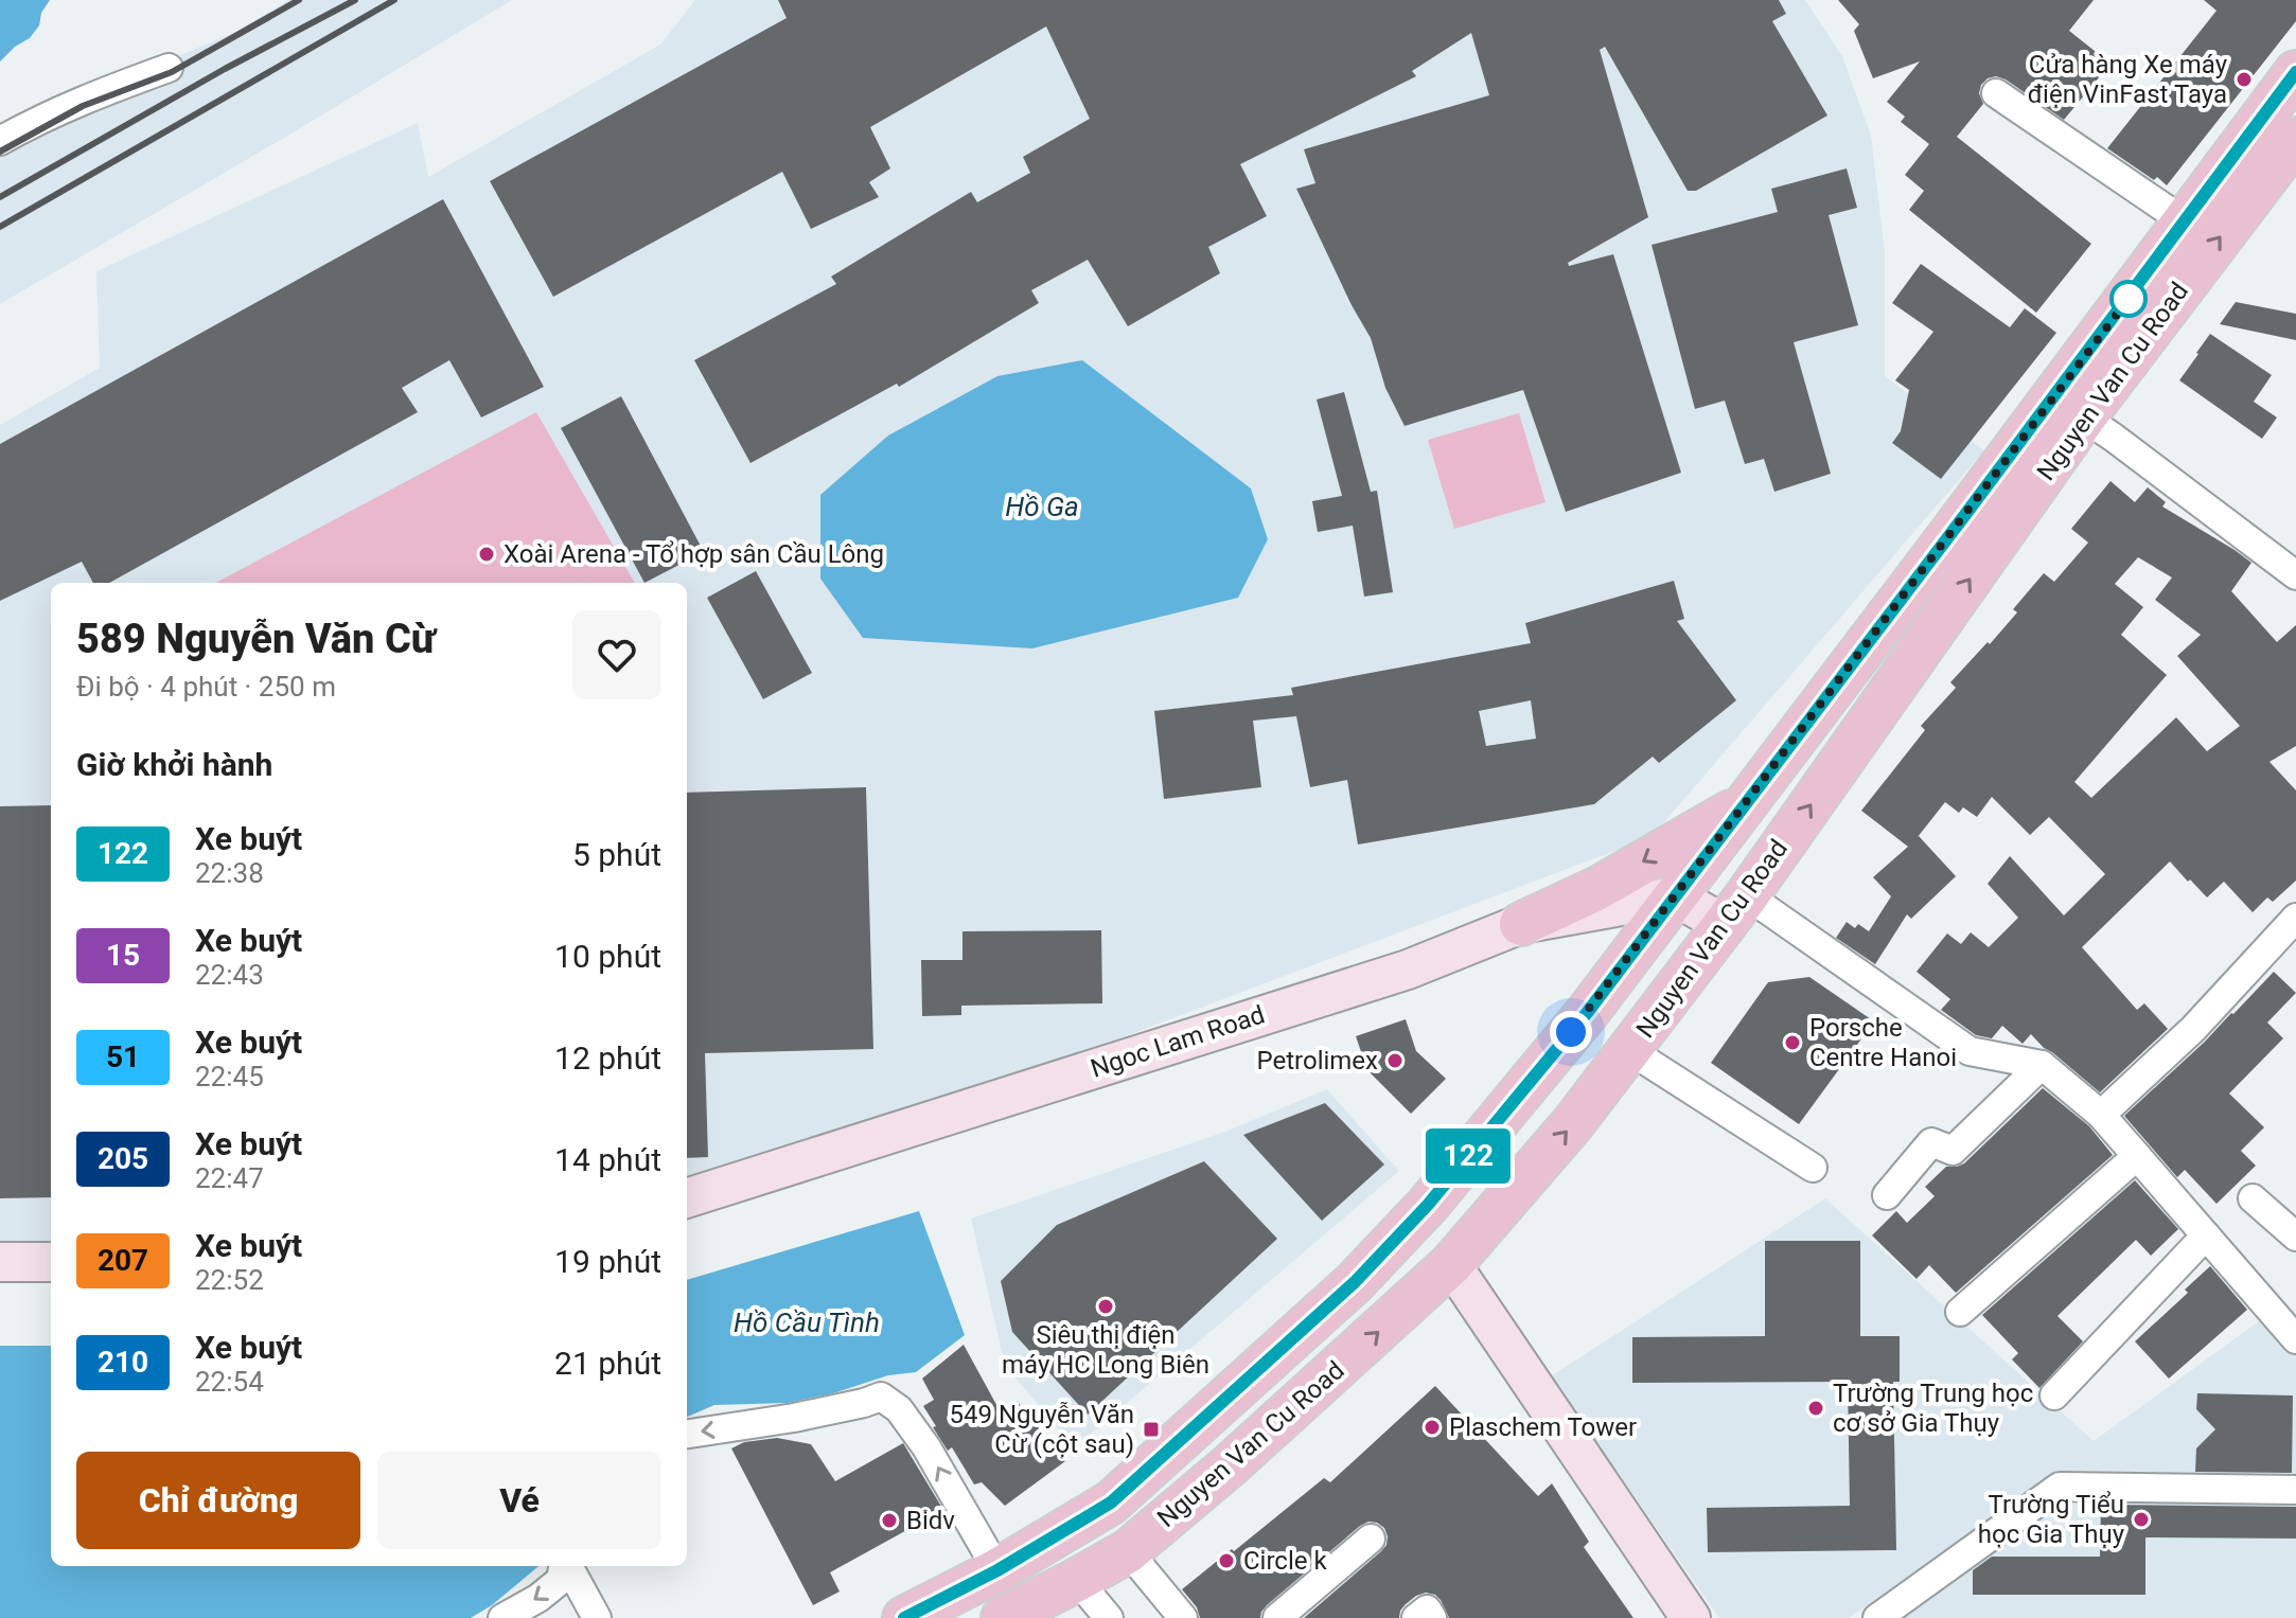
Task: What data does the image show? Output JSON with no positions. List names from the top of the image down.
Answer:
{
  "streets": {
    "main road": ["Nguyen Van Cu Road", "Ngoc Lam Road"]
  },
  "crossings": [
    ["Nguyen Van Cu Road", "Ngoc Lam Road"]
  ],
  "water": ["Hồ Ga", "Hồ Cầu Tình"],
  "places": {
    "other": [
      "Cửa hàng Xe máy điện VinFast Taya",
      "Xoài Arena - Tổ hợp sân Cầu Lông",
      "Porsche Centre Hanoi",
      "Petrolimex",
      "Siêu thị điện máy HC Long Biên",
      "Trường Trung học cơ sở Gia Thụy",
      "Plaschem Tower",
      "Trường Tiểu học Gia Thụy",
      "Bidv",
      "Circle k"
    ],
    "transit": ["549 Nguyễn Văn Cừ (cột sau)"]
  },
  "lines": ["bus line 122"],
  "page": {
    "on_map": "122",
    "heading": [
      ["589 Nguyễn Văn Cừ", "Đi bộ · 4 phút · 250 m"],
      "Giờ khởi hành"
    ],
    "list": [
      {
        "mark": "122",
        "name": "Xe buýt",
        "note": "22:38",
        "value": "5 phút"
      },
      {
        "mark": "15",
        "name": "Xe buýt",
        "note": "22:43",
        "value": "10 phút"
      },
      {
        "mark": "51",
        "name": "Xe buýt",
        "note": "22:45",
        "value": "12 phút"
      },
      {
        "mark": "205",
        "name": "Xe buýt",
        "note": "22:47",
        "value": "14 phút"
      },
      {
        "mark": "207",
        "name": "Xe buýt",
        "note": "22:52",
        "value": "19 phút"
      },
      {
        "mark": "210",
        "name": "Xe buýt",
        "note": "22:54",
        "value": "21 phút"
      }
    ],
    "buttons": ["Chỉ đường", "Vé"]
  }
}
